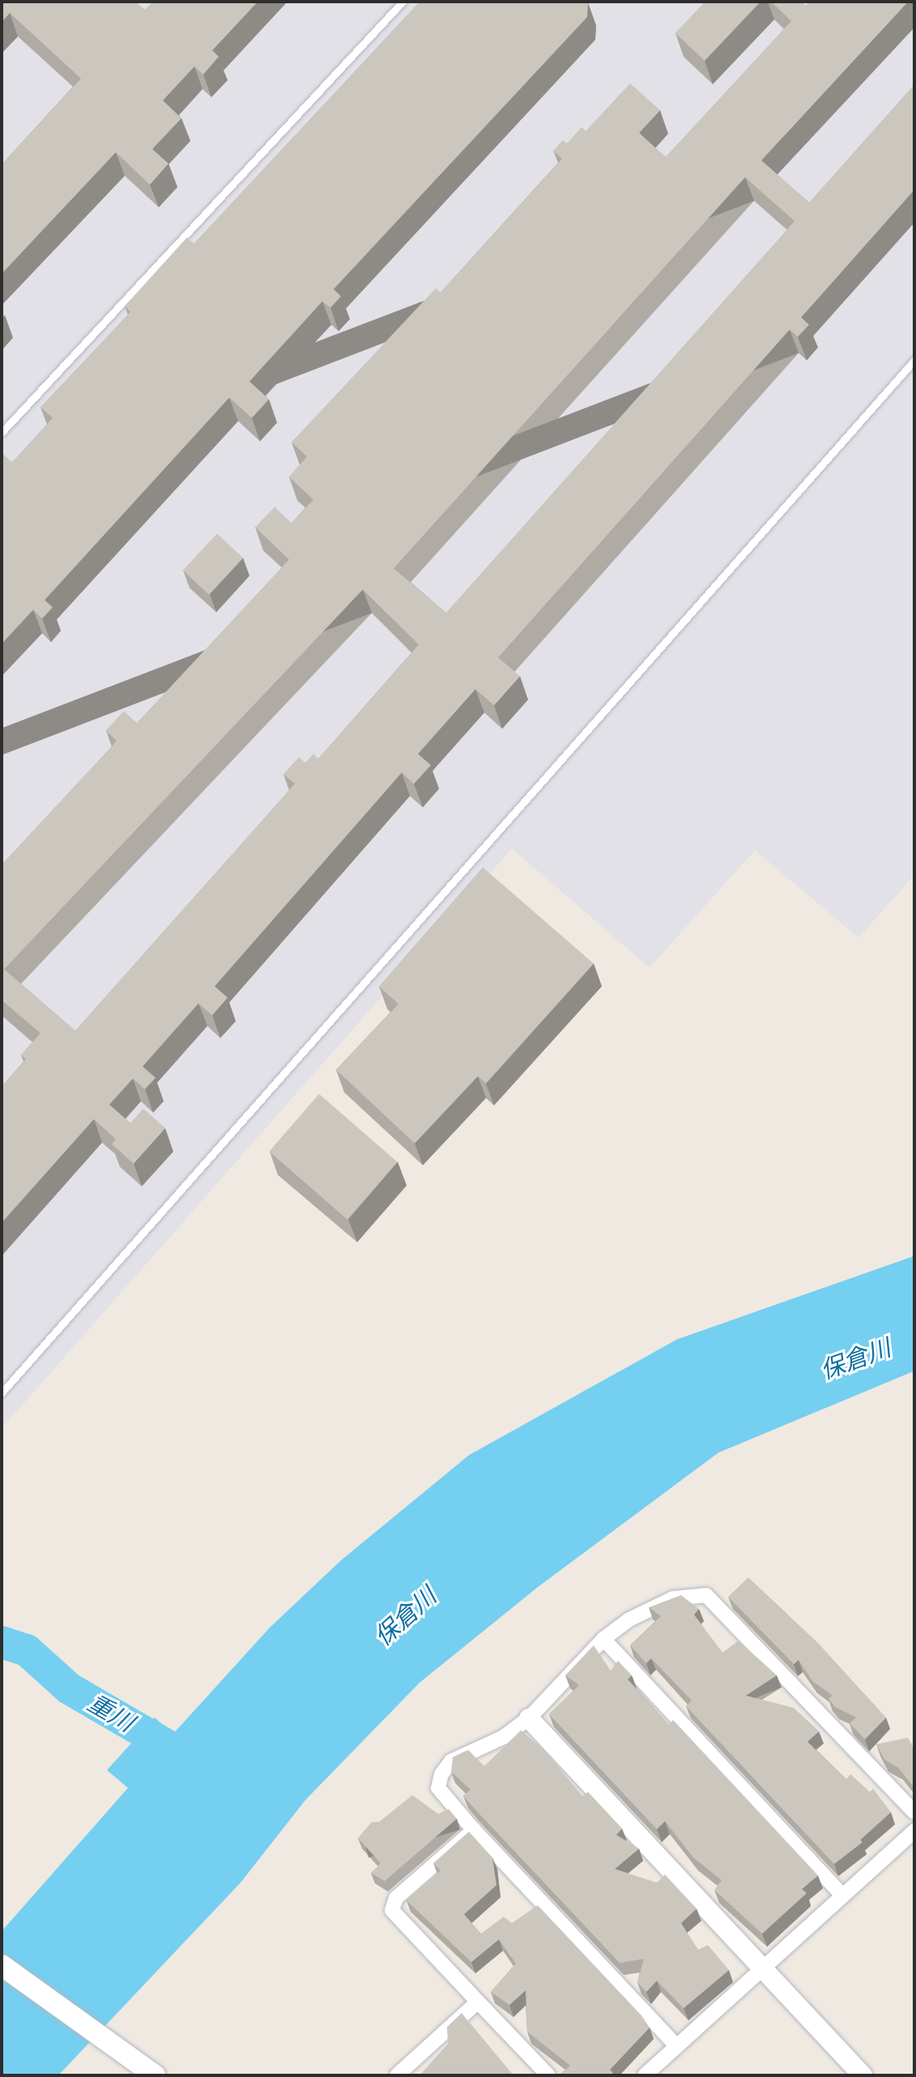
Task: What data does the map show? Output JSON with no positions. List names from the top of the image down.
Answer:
{
  "water": ["保倉川", "重川"]
}
